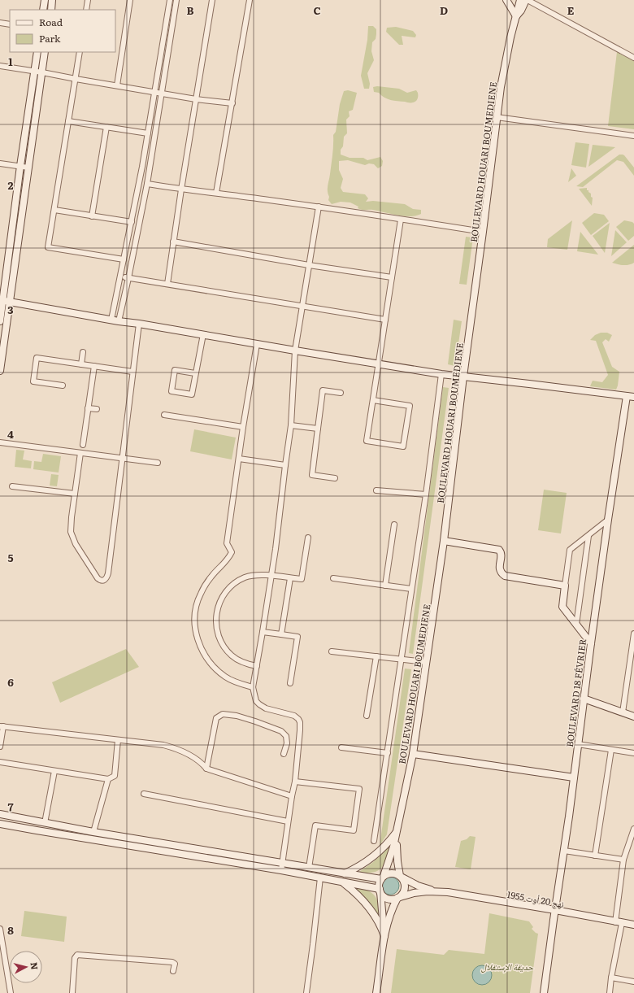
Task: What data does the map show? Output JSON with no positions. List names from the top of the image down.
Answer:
{
  "streets": {
    "main road": ["BOULEVARD HOUARI BOUMEDIENE", "BOULEVARD 18 FÉVRIER", "نهج 20 أوت 1955"]
  },
  "crossings": [
    ["BOULEVARD HOUARI BOUMEDIENE", "نهج 20 أوت 1955"],
    ["BOULEVARD 18 FÉVRIER", "نهج 20 أوت 1955"]
  ],
  "parks": ["حديقة الإستقلال"],
  "legend": ["Road", "Park"],
  "north": "right",
  "grid": {
    "columns": [
      "B",
      "C",
      "D",
      "E"
    ],
    "rows": [
      "1",
      "2",
      "3",
      "4",
      "5",
      "6",
      "7",
      "8"
    ]
  }
}
